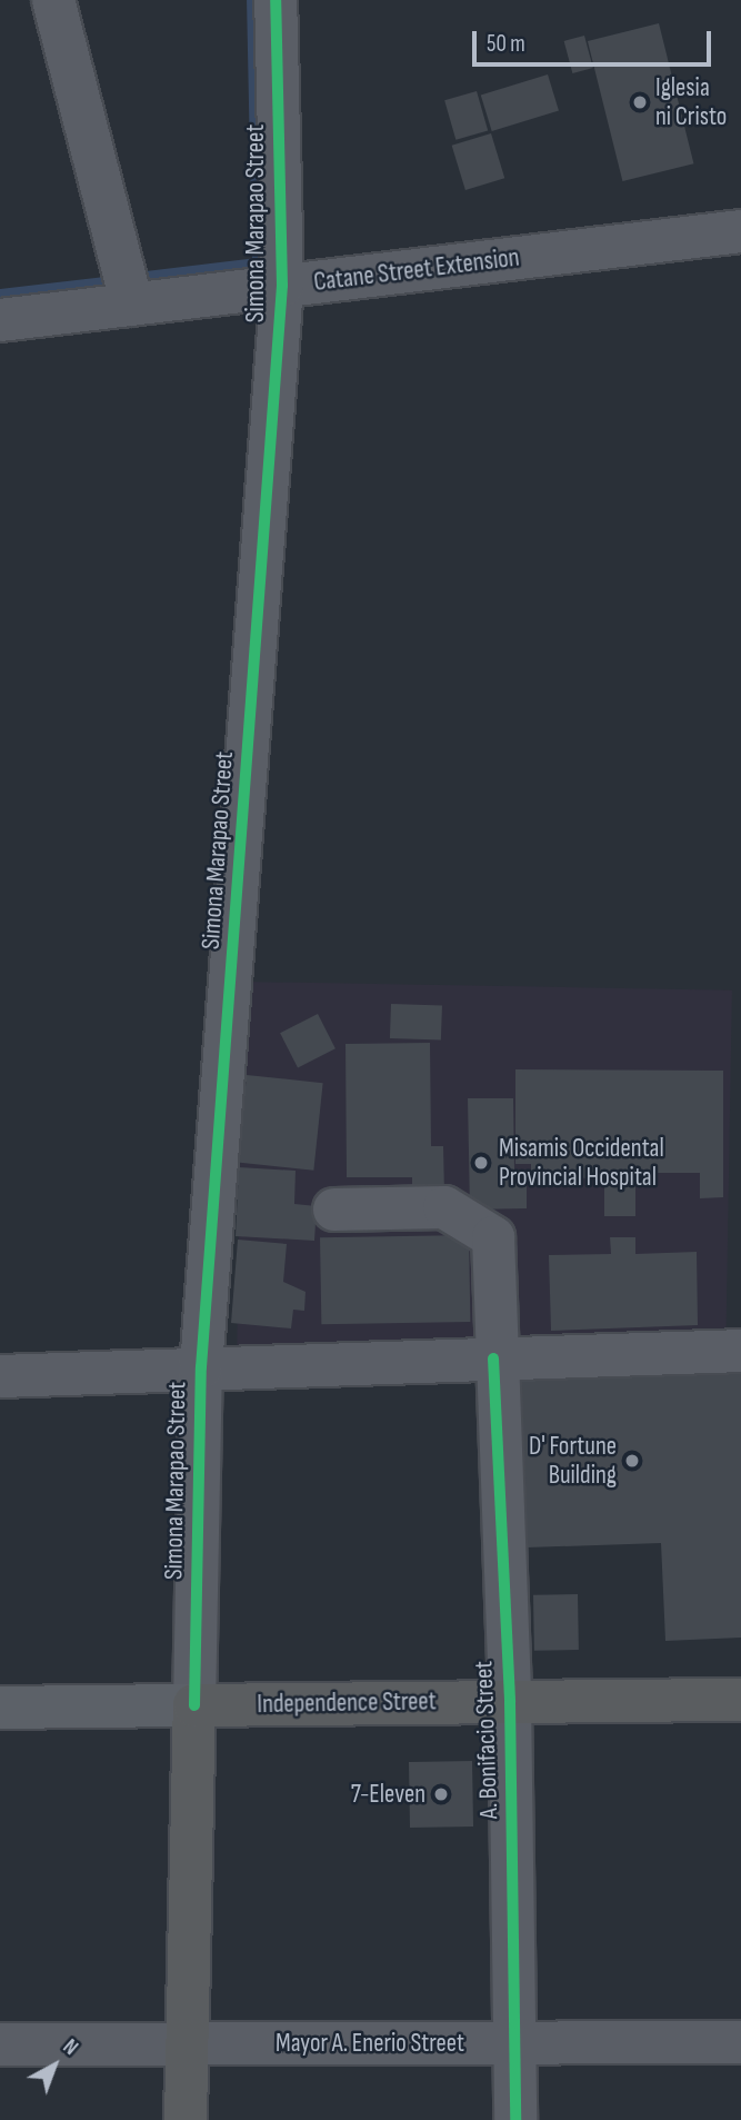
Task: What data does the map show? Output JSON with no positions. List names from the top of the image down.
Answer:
{
  "streets": {
    "highway": ["Simona Marapao Street", "Independence Street"],
    "street": ["Catane Street Extension", "A. Bonifacio Street", "Mayor A. Enerio Street"]
  },
  "crossings": [
    ["Simona Marapao Street", "Catane Street Extension"],
    ["Simona Marapao Street", "Independence Street"],
    ["Simona Marapao Street", "Mayor A. Enerio Street"],
    ["Independence Street", "A. Bonifacio Street"],
    ["A. Bonifacio Street", "Mayor A. Enerio Street"]
  ],
  "places": [
    "Iglesia ni Cristo",
    "Misamis Occidental Provincial Hospital",
    "D' Fortune Building",
    "7-Eleven"
  ],
  "scale_bar": "50 m",
  "north": "top right"
}
